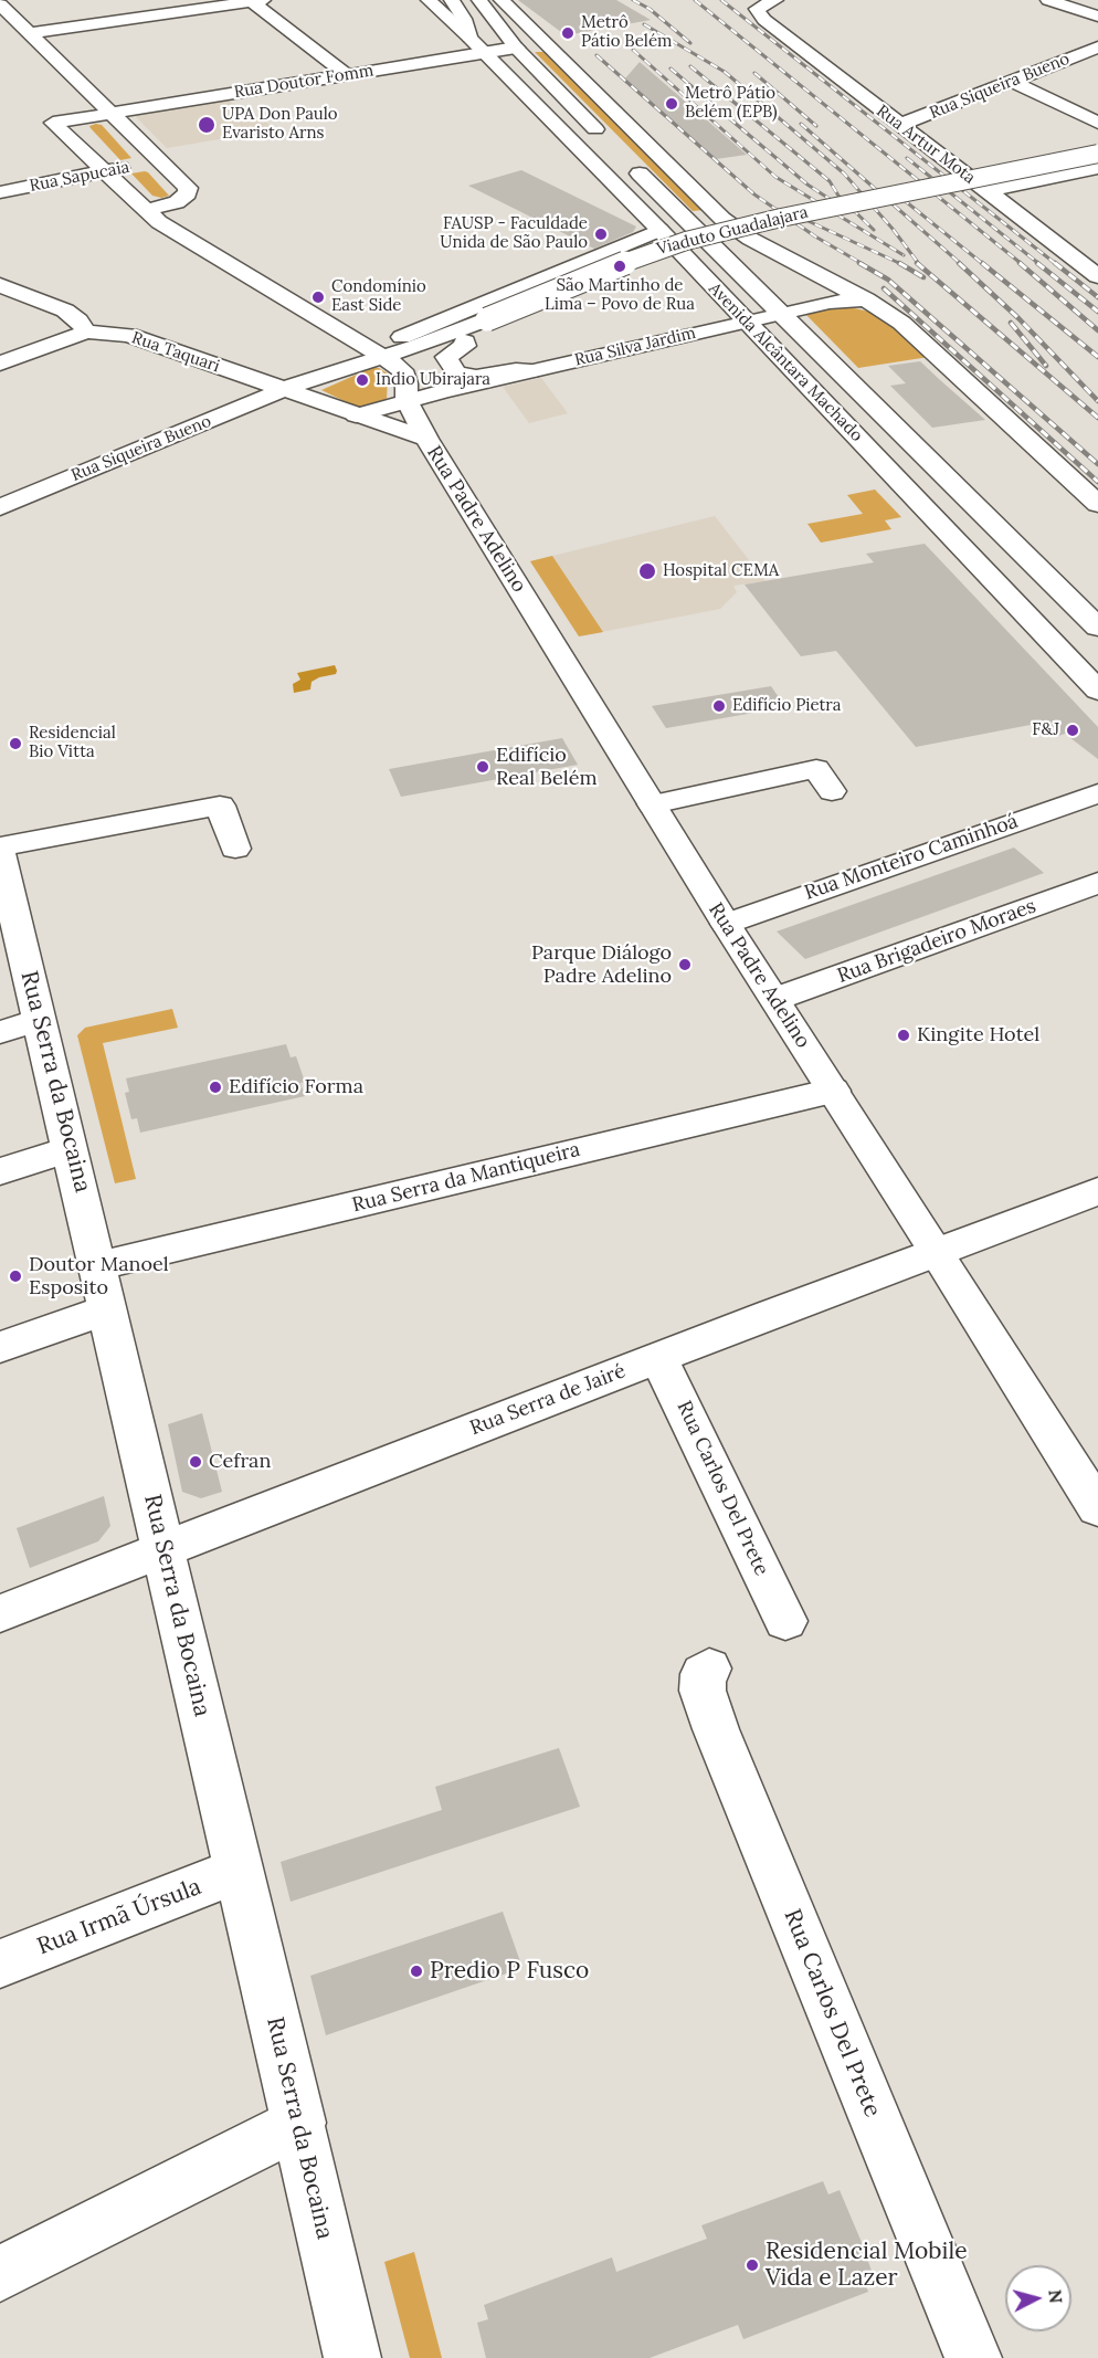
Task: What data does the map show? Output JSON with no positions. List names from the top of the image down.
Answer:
{
  "streets": {
    "main road": [
      "Rua Doutor Fomm",
      "Rua Siqueira Bueno",
      "Rua Artur Mota",
      "Rua Sapucaia",
      "Viaduto Guadalajara",
      "Rua Silva Jardim",
      "Rua Taquari",
      "Avenida Alcântara Machado",
      "Rua Padre Adelino",
      "Rua Monteiro Caminhoá",
      "Rua Brigadeiro Moraes",
      "Rua Serra da Bocaina",
      "Rua Serra da Mantiqueira",
      "Rua Serra de Jairé",
      "Rua Carlos Del Prete",
      "Rua Irmã Úrsula"
    ]
  },
  "crossings": [
    ["Rua Doutor Fomm", "Rua Sapucaia"],
    ["Rua Doutor Fomm", "Avenida Alcântara Machado"],
    ["Rua Siqueira Bueno", "Rua Artur Mota"],
    ["Rua Siqueira Bueno", "Viaduto Guadalajara"],
    ["Rua Siqueira Bueno", "Rua Taquari"],
    ["Viaduto Guadalajara", "Rua Silva Jardim"],
    ["Viaduto Guadalajara", "Rua Padre Adelino"],
    ["Rua Silva Jardim", "Rua Taquari"],
    ["Rua Silva Jardim", "Avenida Alcântara Machado"],
    ["Rua Silva Jardim", "Rua Padre Adelino"],
    ["Rua Taquari", "Rua Padre Adelino"],
    ["Rua Padre Adelino", "Rua Monteiro Caminhoá"],
    ["Rua Padre Adelino", "Rua Brigadeiro Moraes"],
    ["Rua Padre Adelino", "Rua Serra da Mantiqueira"],
    ["Rua Padre Adelino", "Rua Serra de Jairé"],
    ["Rua Serra da Bocaina", "Rua Serra da Mantiqueira"],
    ["Rua Serra da Bocaina", "Rua Serra de Jairé"],
    ["Rua Serra da Bocaina", "Rua Irmã Úrsula"],
    ["Rua Serra de Jairé", "Rua Carlos Del Prete"]
  ],
  "places": [
    "Metrô Pátio Belém",
    "Metrô Pátio Belém (EPB)",
    "UPA Don Paulo Evaristo Arns",
    "FAUSP - Faculdade Unida de São Paulo",
    "São Martinho de Lima – Povo de Rua",
    "Condomínio East Side",
    "Indio Ubirajara",
    "Hospital CEMA",
    "Edifício Pietra",
    "F&J",
    "Residencial Bio Vitta",
    "Edifício Real Belém",
    "Parque Diálogo Padre Adelino",
    "Kingite Hotel",
    "Edifício Forma",
    "Doutor Manoel Esposito",
    "Cefran",
    "Predio P Fusco",
    "Residencial Mobile Vida e Lazer"
  ],
  "north": "right"
}
